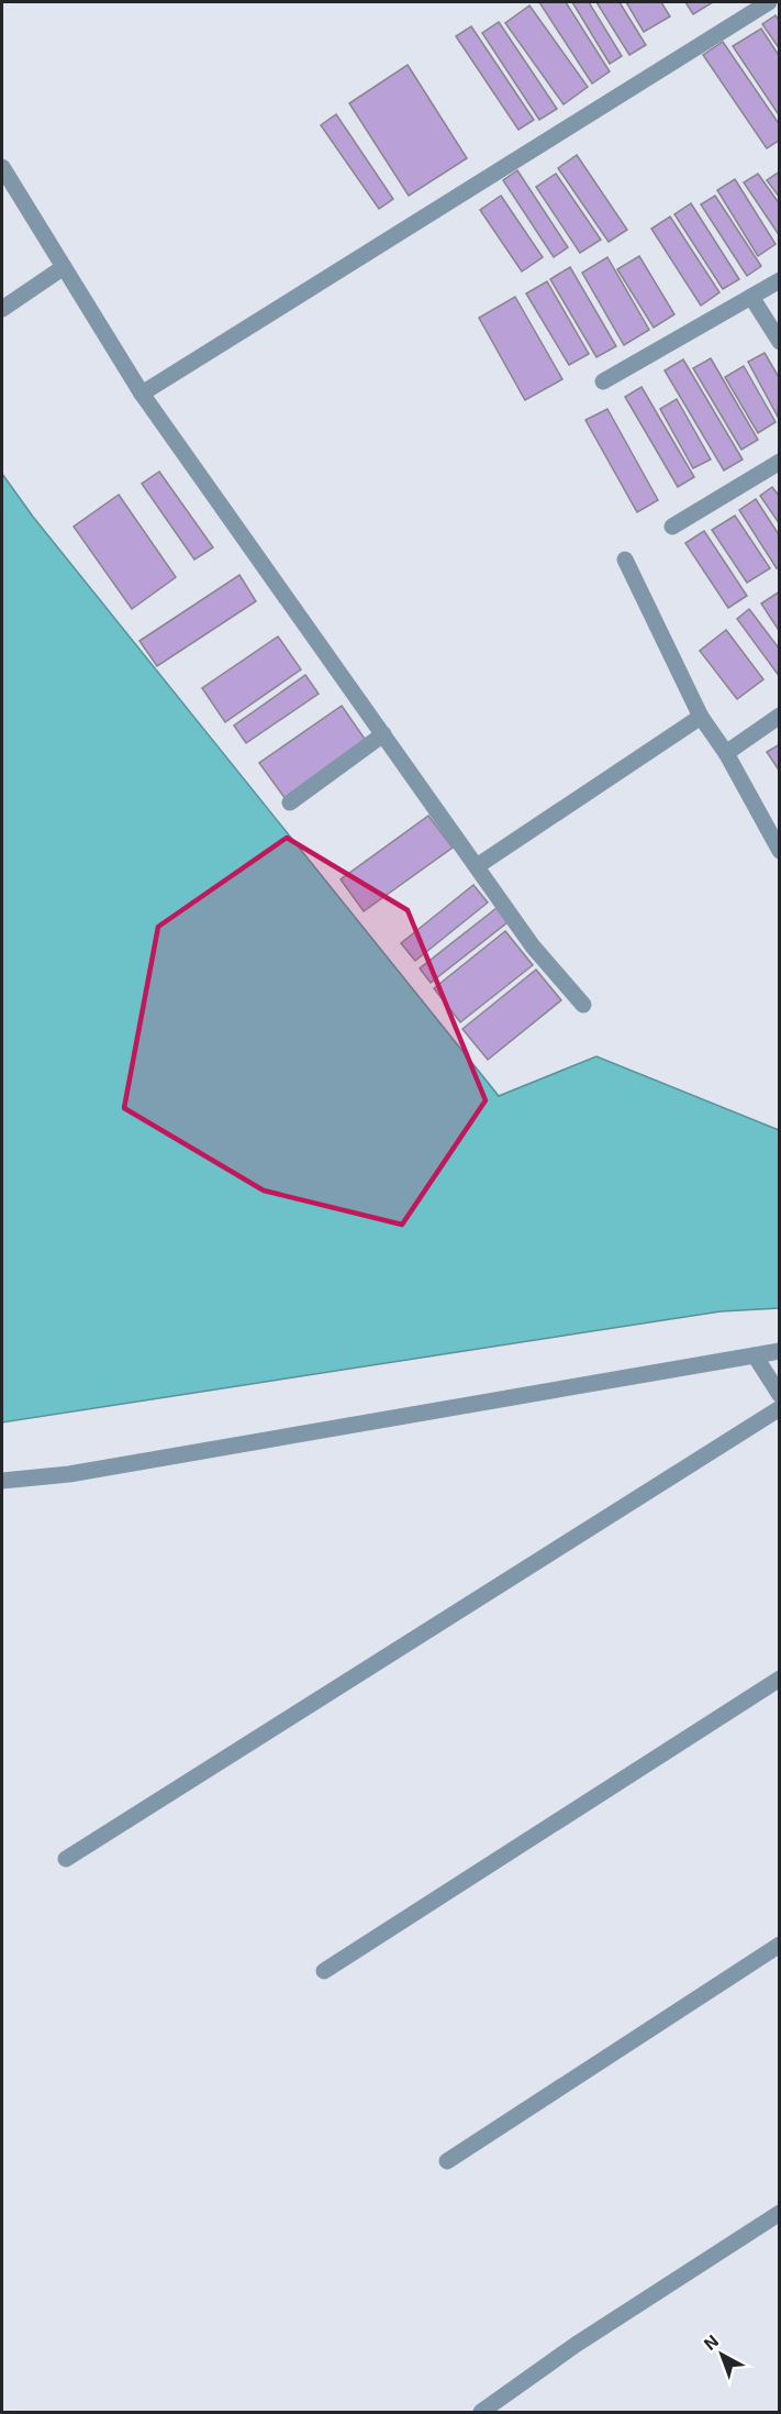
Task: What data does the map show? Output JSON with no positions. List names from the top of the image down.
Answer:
{
  "north": "top left"
}
